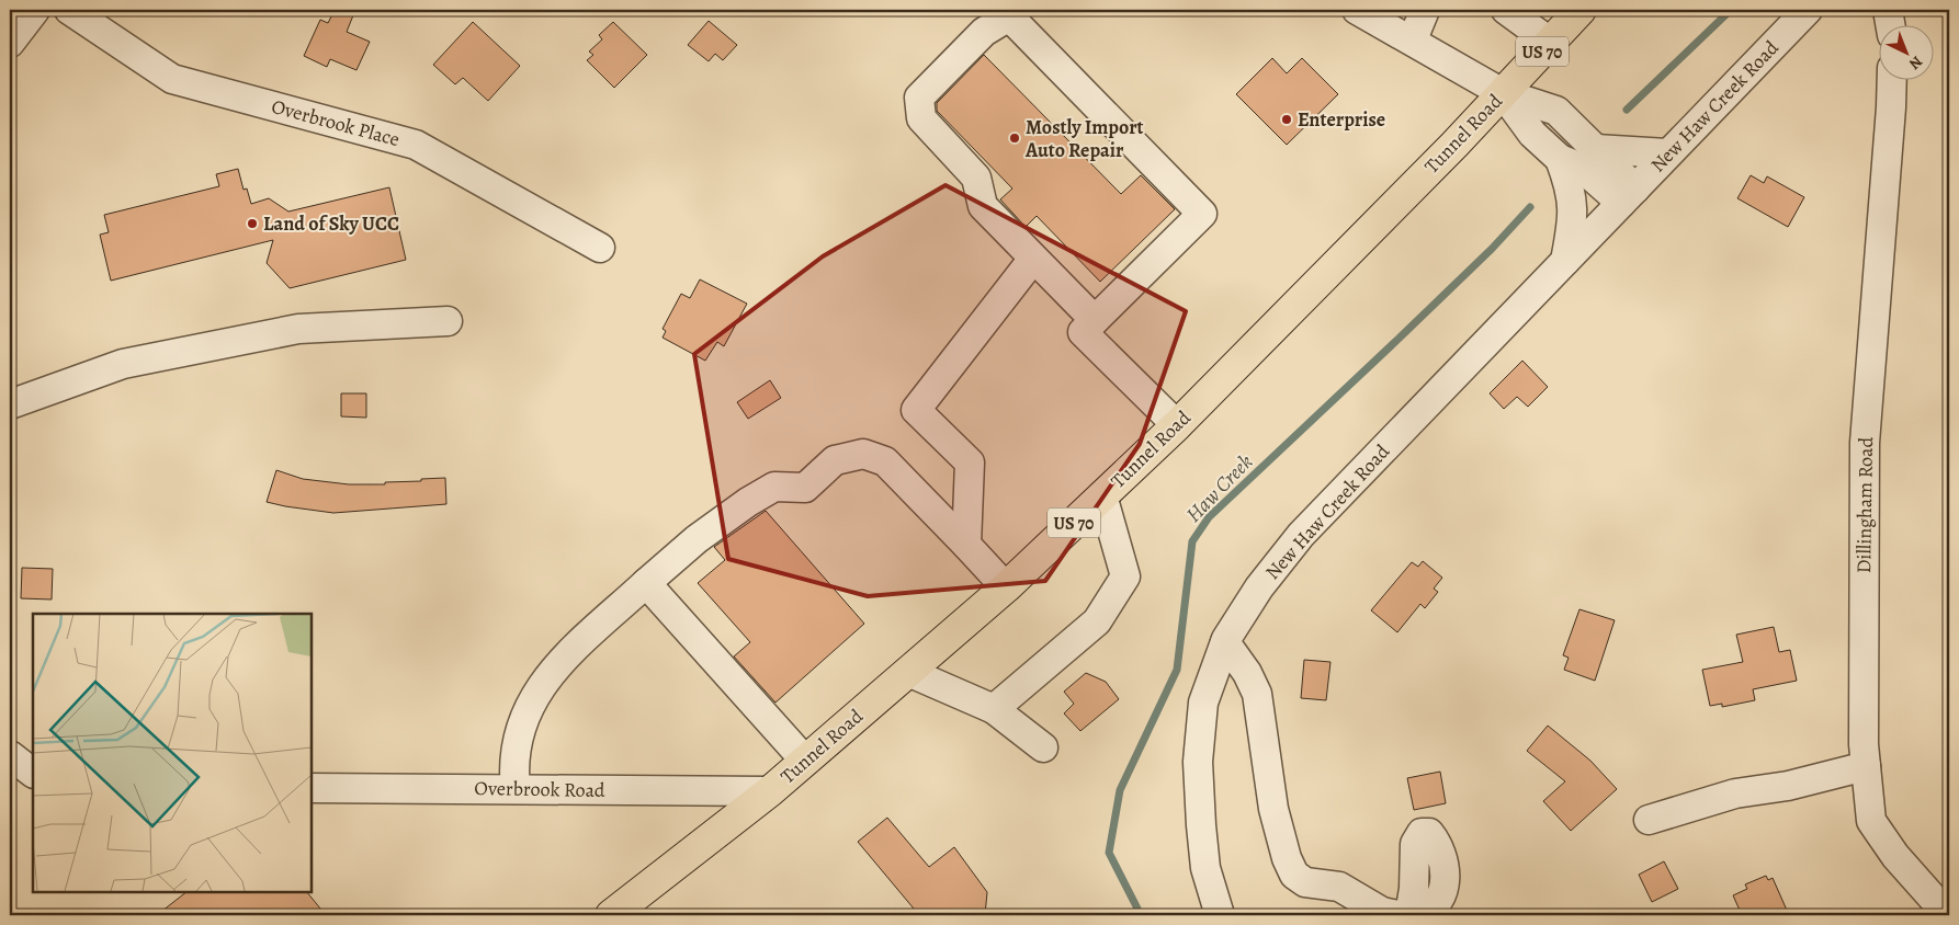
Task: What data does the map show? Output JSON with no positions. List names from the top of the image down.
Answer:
{
  "streets": {
    "main road": ["US 70", "Tunnel Road"],
    "street": [
      "New Haw Creek Road",
      "Overbrook Place",
      "Dillingham Road",
      "Overbrook Road"
    ]
  },
  "crossings": [
    ["Tunnel Road", "Overbrook Road"]
  ],
  "water": ["Haw Creek"],
  "places": ["Enterprise", "Mostly Import Auto Repair", "Land of Sky UCC"],
  "north": "bottom right"
}
